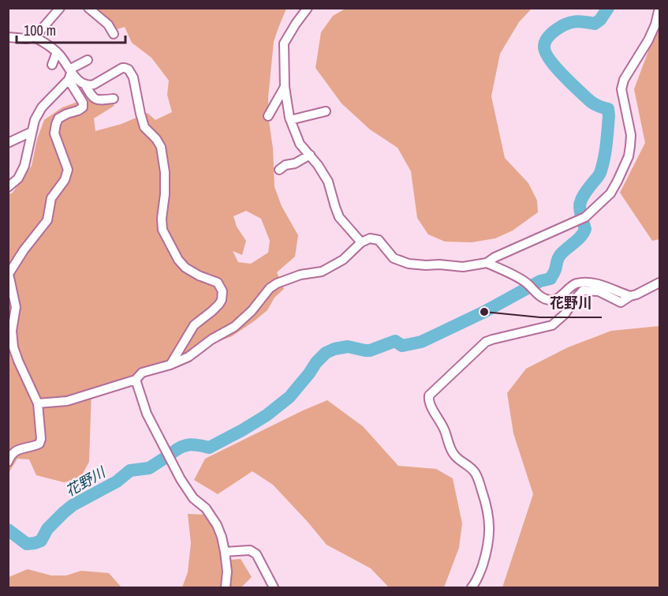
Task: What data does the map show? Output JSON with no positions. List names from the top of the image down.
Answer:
{
  "water": ["花野川"],
  "places": ["花野川"],
  "scale_bar": "100 m"
}
